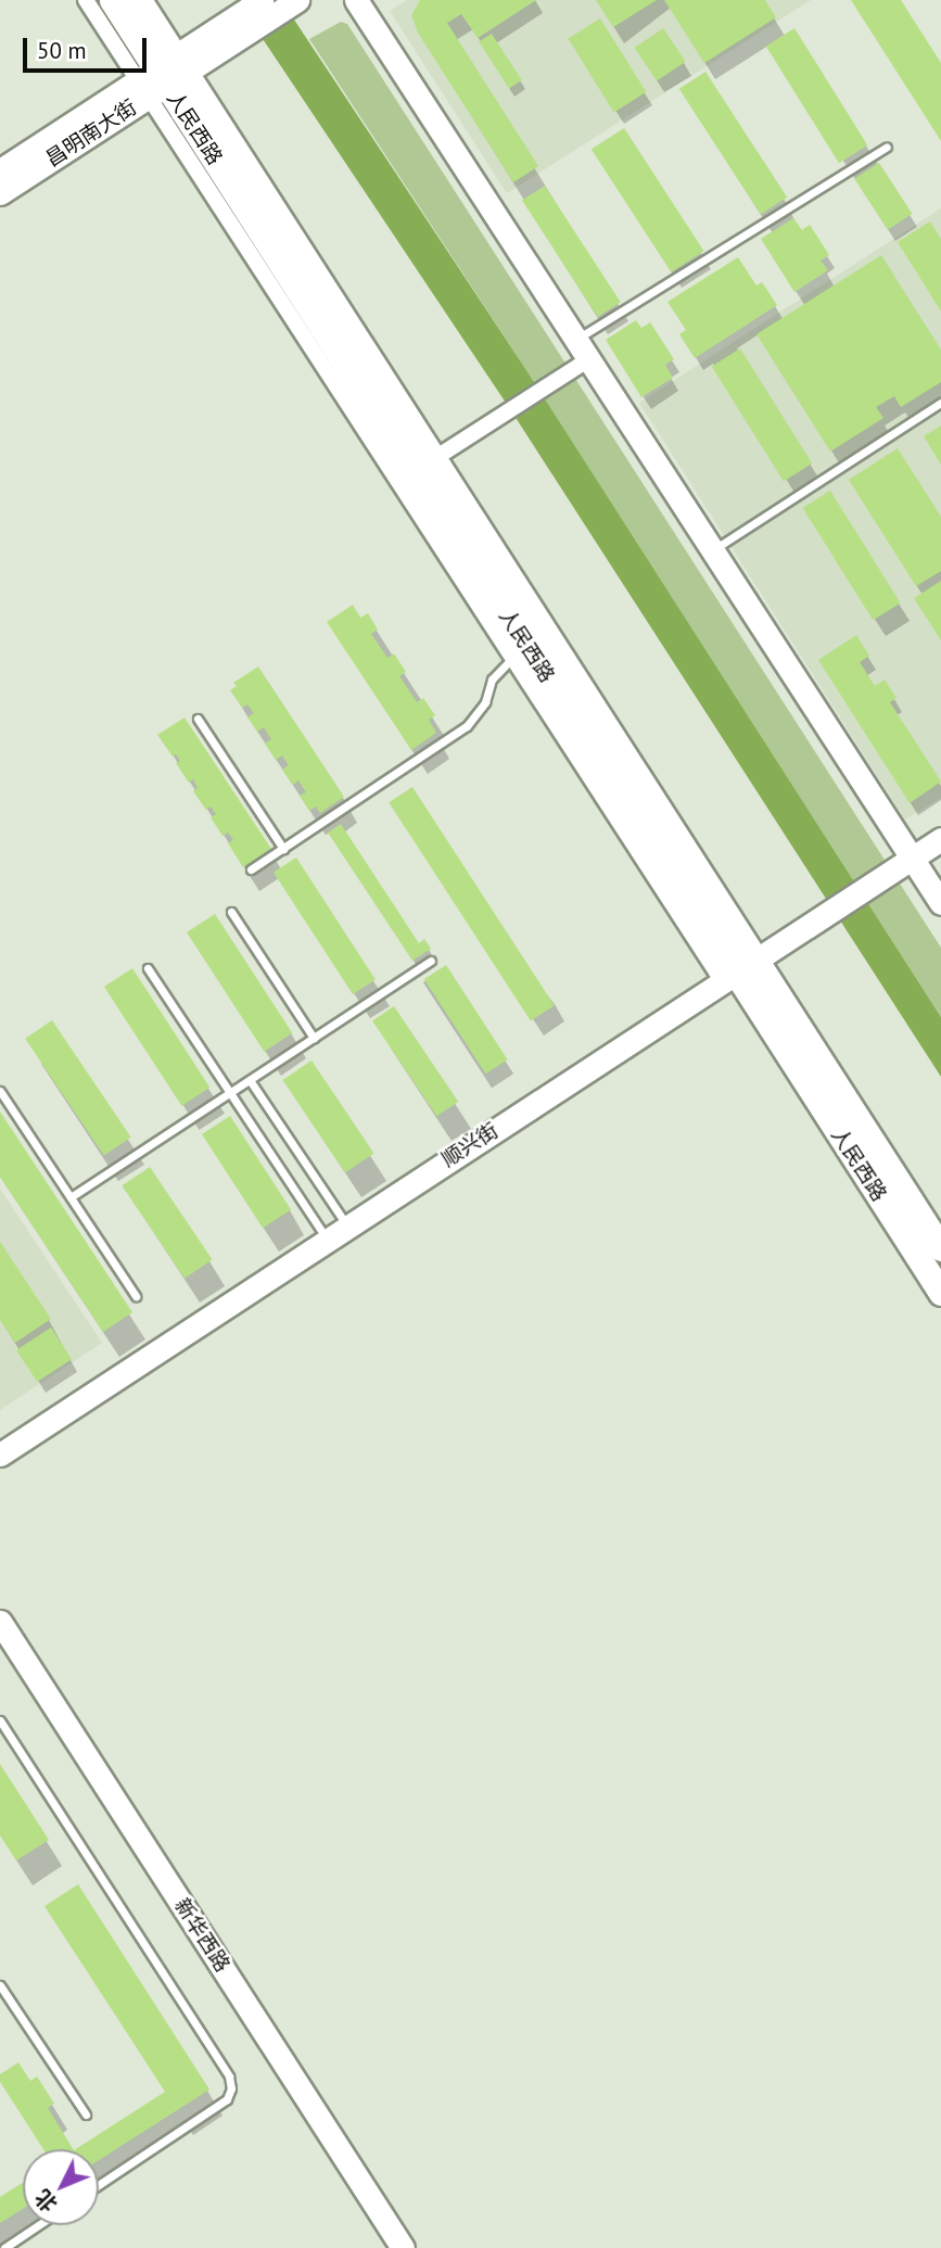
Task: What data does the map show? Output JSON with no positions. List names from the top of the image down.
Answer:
{
  "streets": {
    "main road": ["人民西路"],
    "street": ["昌明南大街", "顺兴街", "新华西路"]
  },
  "crossings": [
    ["人民西路", "昌明南大街"],
    ["人民西路", "顺兴街"]
  ],
  "scale_bar": "50 m",
  "north": "bottom left"
}
